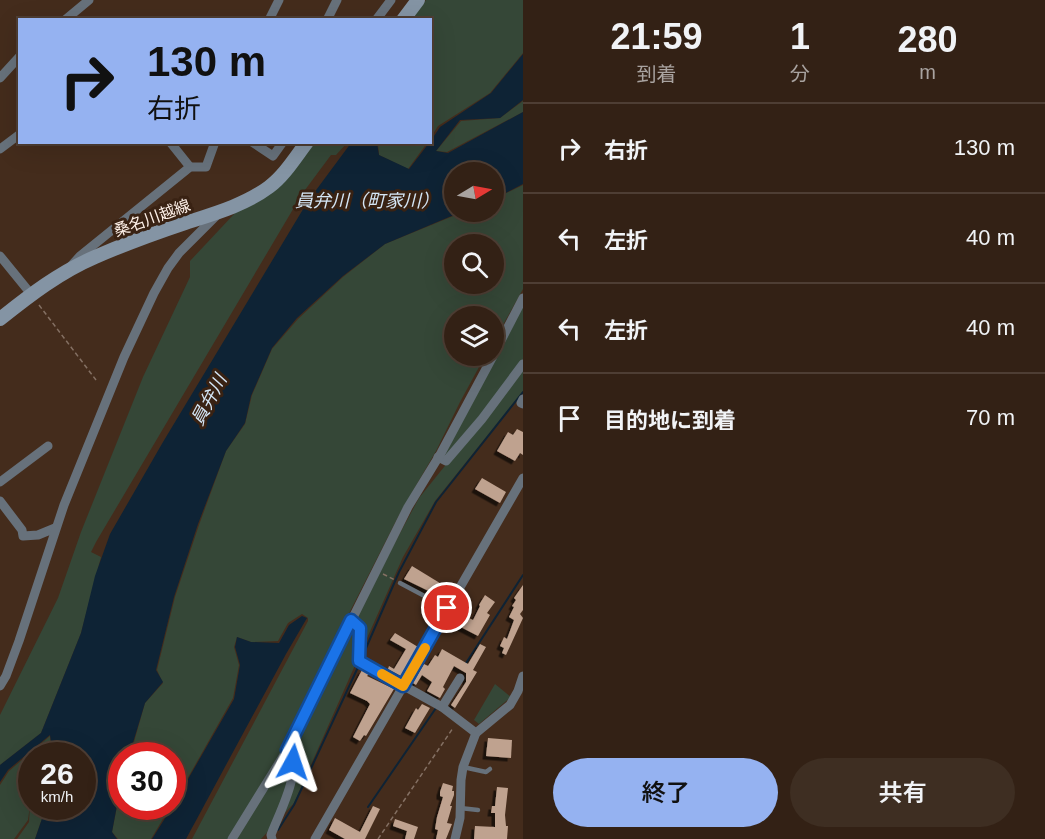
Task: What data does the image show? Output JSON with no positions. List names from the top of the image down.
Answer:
{
  "streets": {
    "main road": ["桑名川越線"]
  },
  "water": ["員弁川（町家川）", "員弁川"],
  "north": "right",
  "page": {
    "eta": [
      "21:59",
      "到着",
      "1",
      "分",
      "280",
      "m"
    ],
    "turn": ["130 m", "右折"],
    "list": [
      {
        "name": "右折",
        "value": "130 m"
      },
      {
        "name": "左折",
        "value": "40 m"
      },
      {
        "name": "左折",
        "value": "40 m"
      },
      {
        "name": "目的地に到着",
        "value": "70 m"
      }
    ],
    "speed": "26 km/h",
    "limit": "30",
    "buttons": ["終了", "共有"]
  }
}
